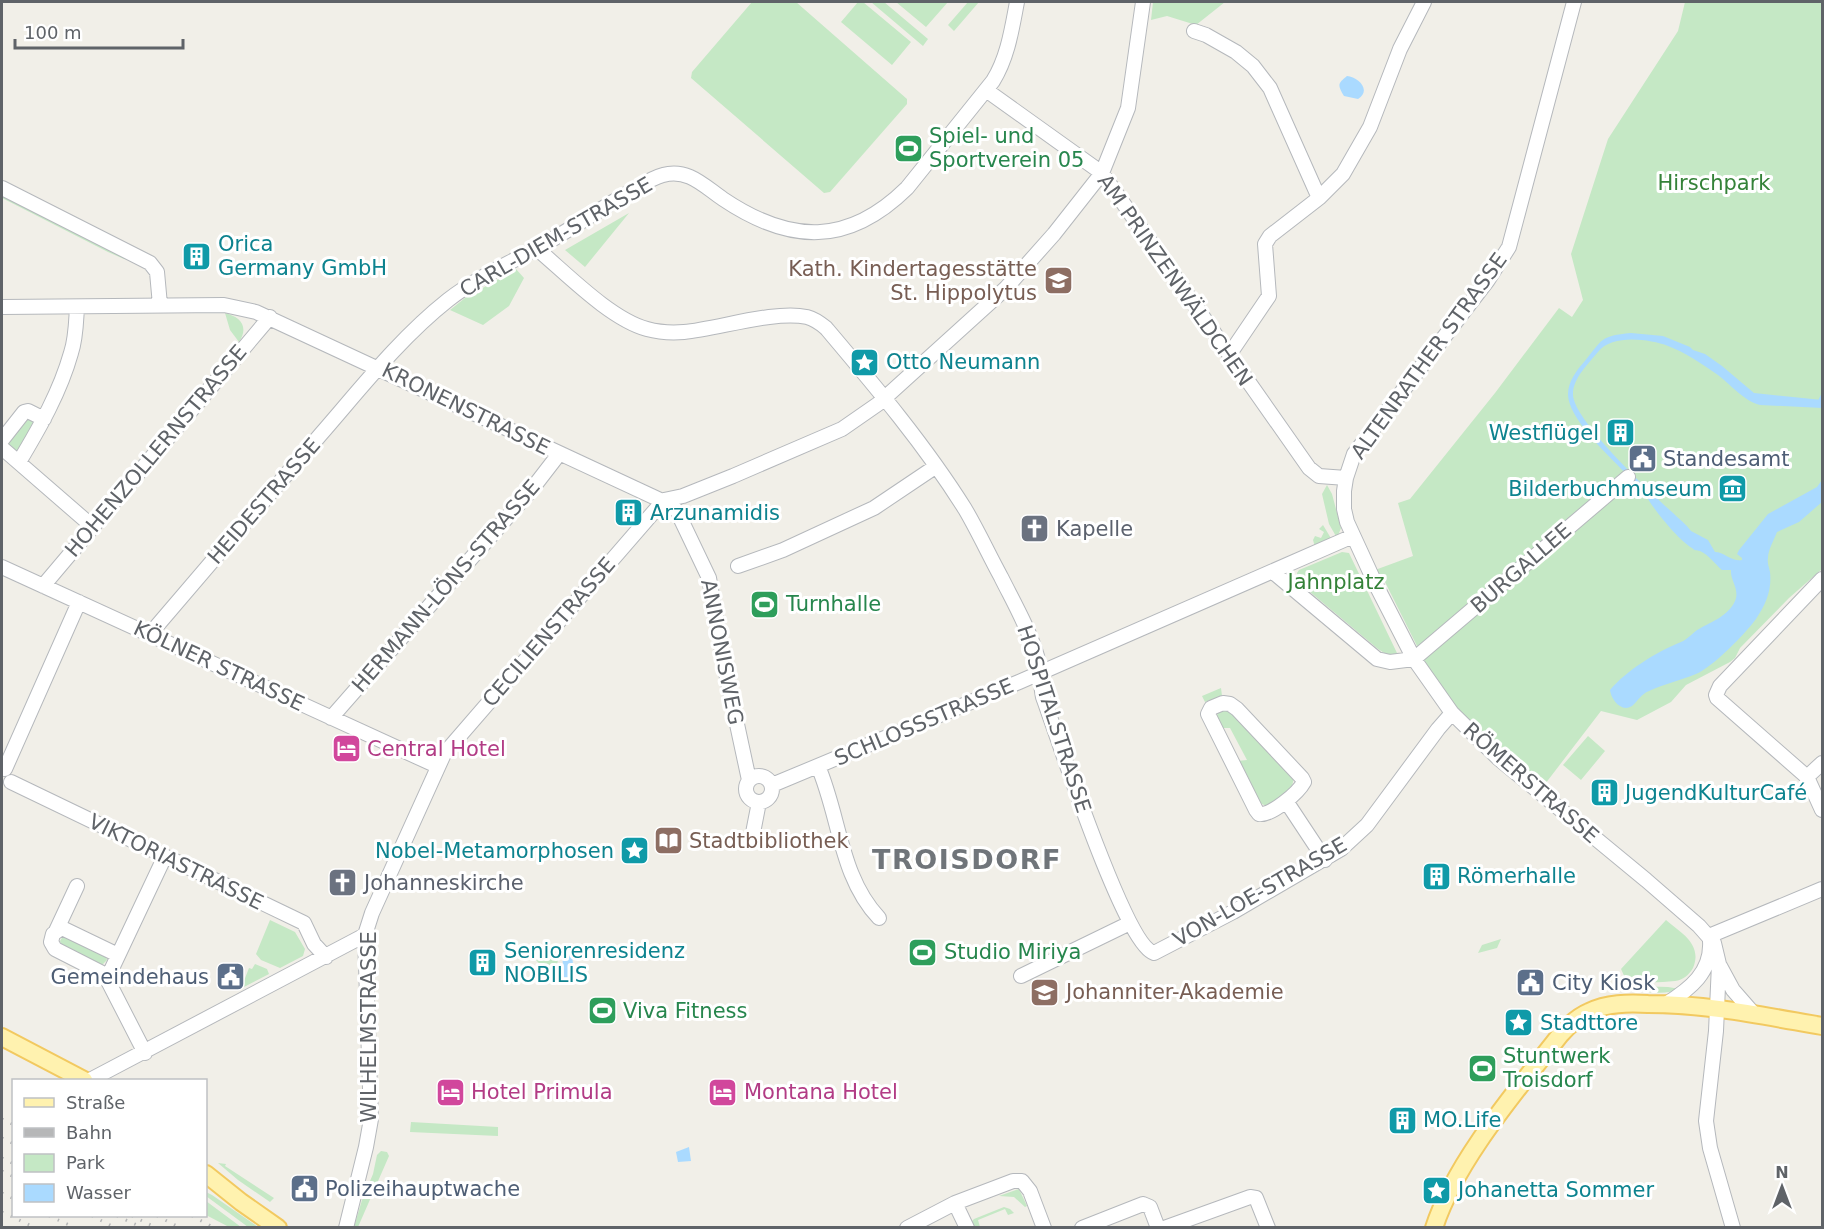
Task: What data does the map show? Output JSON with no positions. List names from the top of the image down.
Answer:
{
  "streets": {
    "street": [
      "CARL-DIEM-STRASSE",
      "AM PRINZENWÄLDCHEN",
      "ALTENRATHER STRASSE",
      "KRONENSTRASSE",
      "HOHENZOLLERNSTRASSE",
      "HEIDESTRASSE",
      "BURGALLEE",
      "HERMANN-LÖNS-STRASSE",
      "CECILIENSTRASSE",
      "ANNONISWEG",
      "KÖLNER STRASSE",
      "HOSPITALSTRASSE",
      "SCHLOSSSTRASSE",
      "RÖMERSTRASSE",
      "VIKTORIASTRASSE",
      "VON-LOE-STRASSE",
      "WILHELMSTRASSE"
    ]
  },
  "crossings": [
    ["CARL-DIEM-STRASSE", "AM PRINZENWÄLDCHEN"],
    ["CARL-DIEM-STRASSE", "KRONENSTRASSE"],
    ["CARL-DIEM-STRASSE", "HEIDESTRASSE"],
    ["CARL-DIEM-STRASSE", "HOSPITALSTRASSE"],
    ["AM PRINZENWÄLDCHEN", "ALTENRATHER STRASSE"],
    ["ALTENRATHER STRASSE", "RÖMERSTRASSE"],
    ["KRONENSTRASSE", "HOHENZOLLERNSTRASSE"],
    ["KRONENSTRASSE", "HEIDESTRASSE"],
    ["KRONENSTRASSE", "HERMANN-LÖNS-STRASSE"],
    ["KRONENSTRASSE", "CECILIENSTRASSE"],
    ["KRONENSTRASSE", "ANNONISWEG"],
    ["HOHENZOLLERNSTRASSE", "KÖLNER STRASSE"],
    ["HEIDESTRASSE", "KÖLNER STRASSE"],
    ["BURGALLEE", "RÖMERSTRASSE"],
    ["HERMANN-LÖNS-STRASSE", "KÖLNER STRASSE"],
    ["CECILIENSTRASSE", "ANNONISWEG"],
    ["CECILIENSTRASSE", "KÖLNER STRASSE"],
    ["CECILIENSTRASSE", "WILHELMSTRASSE"],
    ["ANNONISWEG", "SCHLOSSSTRASSE"],
    ["KÖLNER STRASSE", "WILHELMSTRASSE"],
    ["HOSPITALSTRASSE", "SCHLOSSSTRASSE"],
    ["HOSPITALSTRASSE", "VON-LOE-STRASSE"],
    ["RÖMERSTRASSE", "VON-LOE-STRASSE"]
  ],
  "districts": ["TROISDORF"],
  "parks": ["Hirschpark", "Jahnplatz"],
  "places": {
    "sports": [
      "Spiel- und Sportverein 05",
      "Turnhalle",
      "Studio Miriya",
      "Viva Fitness",
      "Stuntwerk Troisdorf"
    ],
    "building": [
      "Orica Germany GmbH",
      "Westflügel",
      "Arzunamidis",
      "JugendKulturCafé",
      "Römerhalle",
      "Seniorenresidenz NOBILIS",
      "MO.Life"
    ],
    "school or university": ["Kath. Kindertagesstätte St. Hippolytus", "Johanniter-Akademie"],
    "place": [
      "Otto Neumann",
      "Nobel-Metamorphosen",
      "Stadttore",
      "Johanetta Sommer"
    ],
    "public building": [
      "Standesamt",
      "Gemeindehaus",
      "City Kiosk",
      "Polizeihauptwache"
    ],
    "museum": ["Bilderbuchmuseum"],
    "church": ["Kapelle", "Johanneskirche"],
    "hotel": ["Central Hotel", "Hotel Primula", "Montana Hotel"],
    "library": ["Stadtbibliothek"]
  },
  "legend": [
    "Straße",
    "Bahn",
    "Park",
    "Wasser"
  ],
  "scale_bar": "100 m",
  "north": "top"
}
